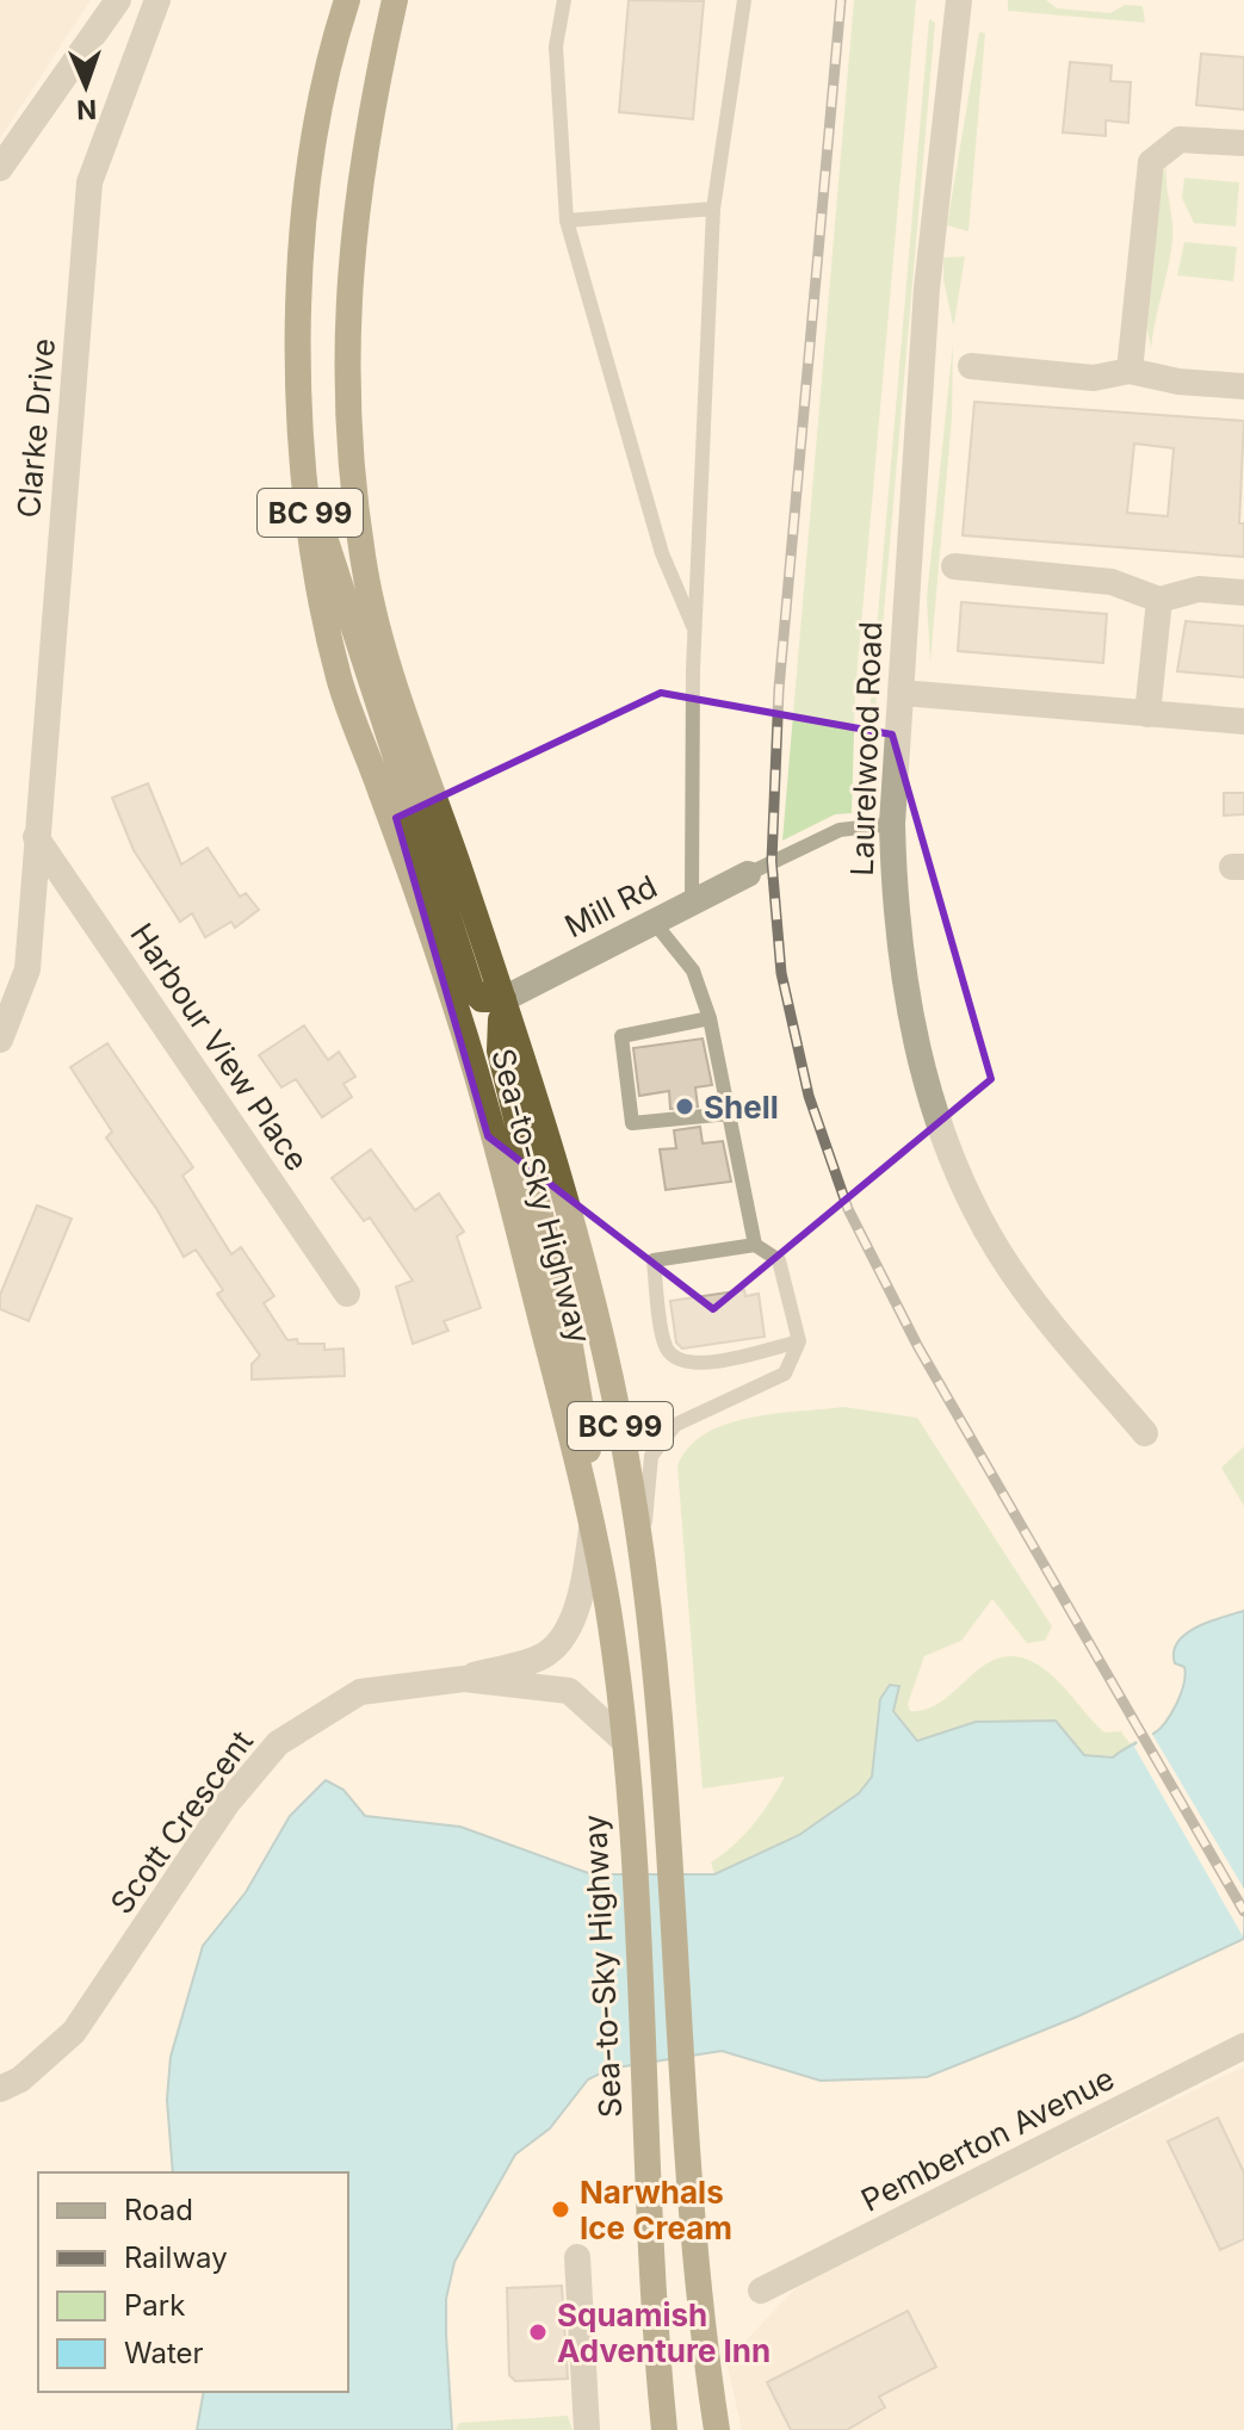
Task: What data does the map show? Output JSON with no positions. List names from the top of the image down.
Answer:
{
  "streets": {
    "highway": ["BC 99", "Sea-to-Sky Highway"],
    "street": [
      "Clarke Drive",
      "Laurelwood Road",
      "Mill Rd",
      "Harbour View Place",
      "Scott Crescent",
      "Pemberton Avenue"
    ]
  },
  "crossings": [
    ["Clarke Drive", "Harbour View Place"],
    ["Mill Rd", "Sea-to-Sky Highway"],
    ["Sea-to-Sky Highway", "Scott Crescent"]
  ],
  "places": ["Shell", "Narwhals Ice Cream", "Squamish Adventure Inn"],
  "legend": [
    "Road",
    "Railway",
    "Park",
    "Water"
  ],
  "north": "bottom"
}
